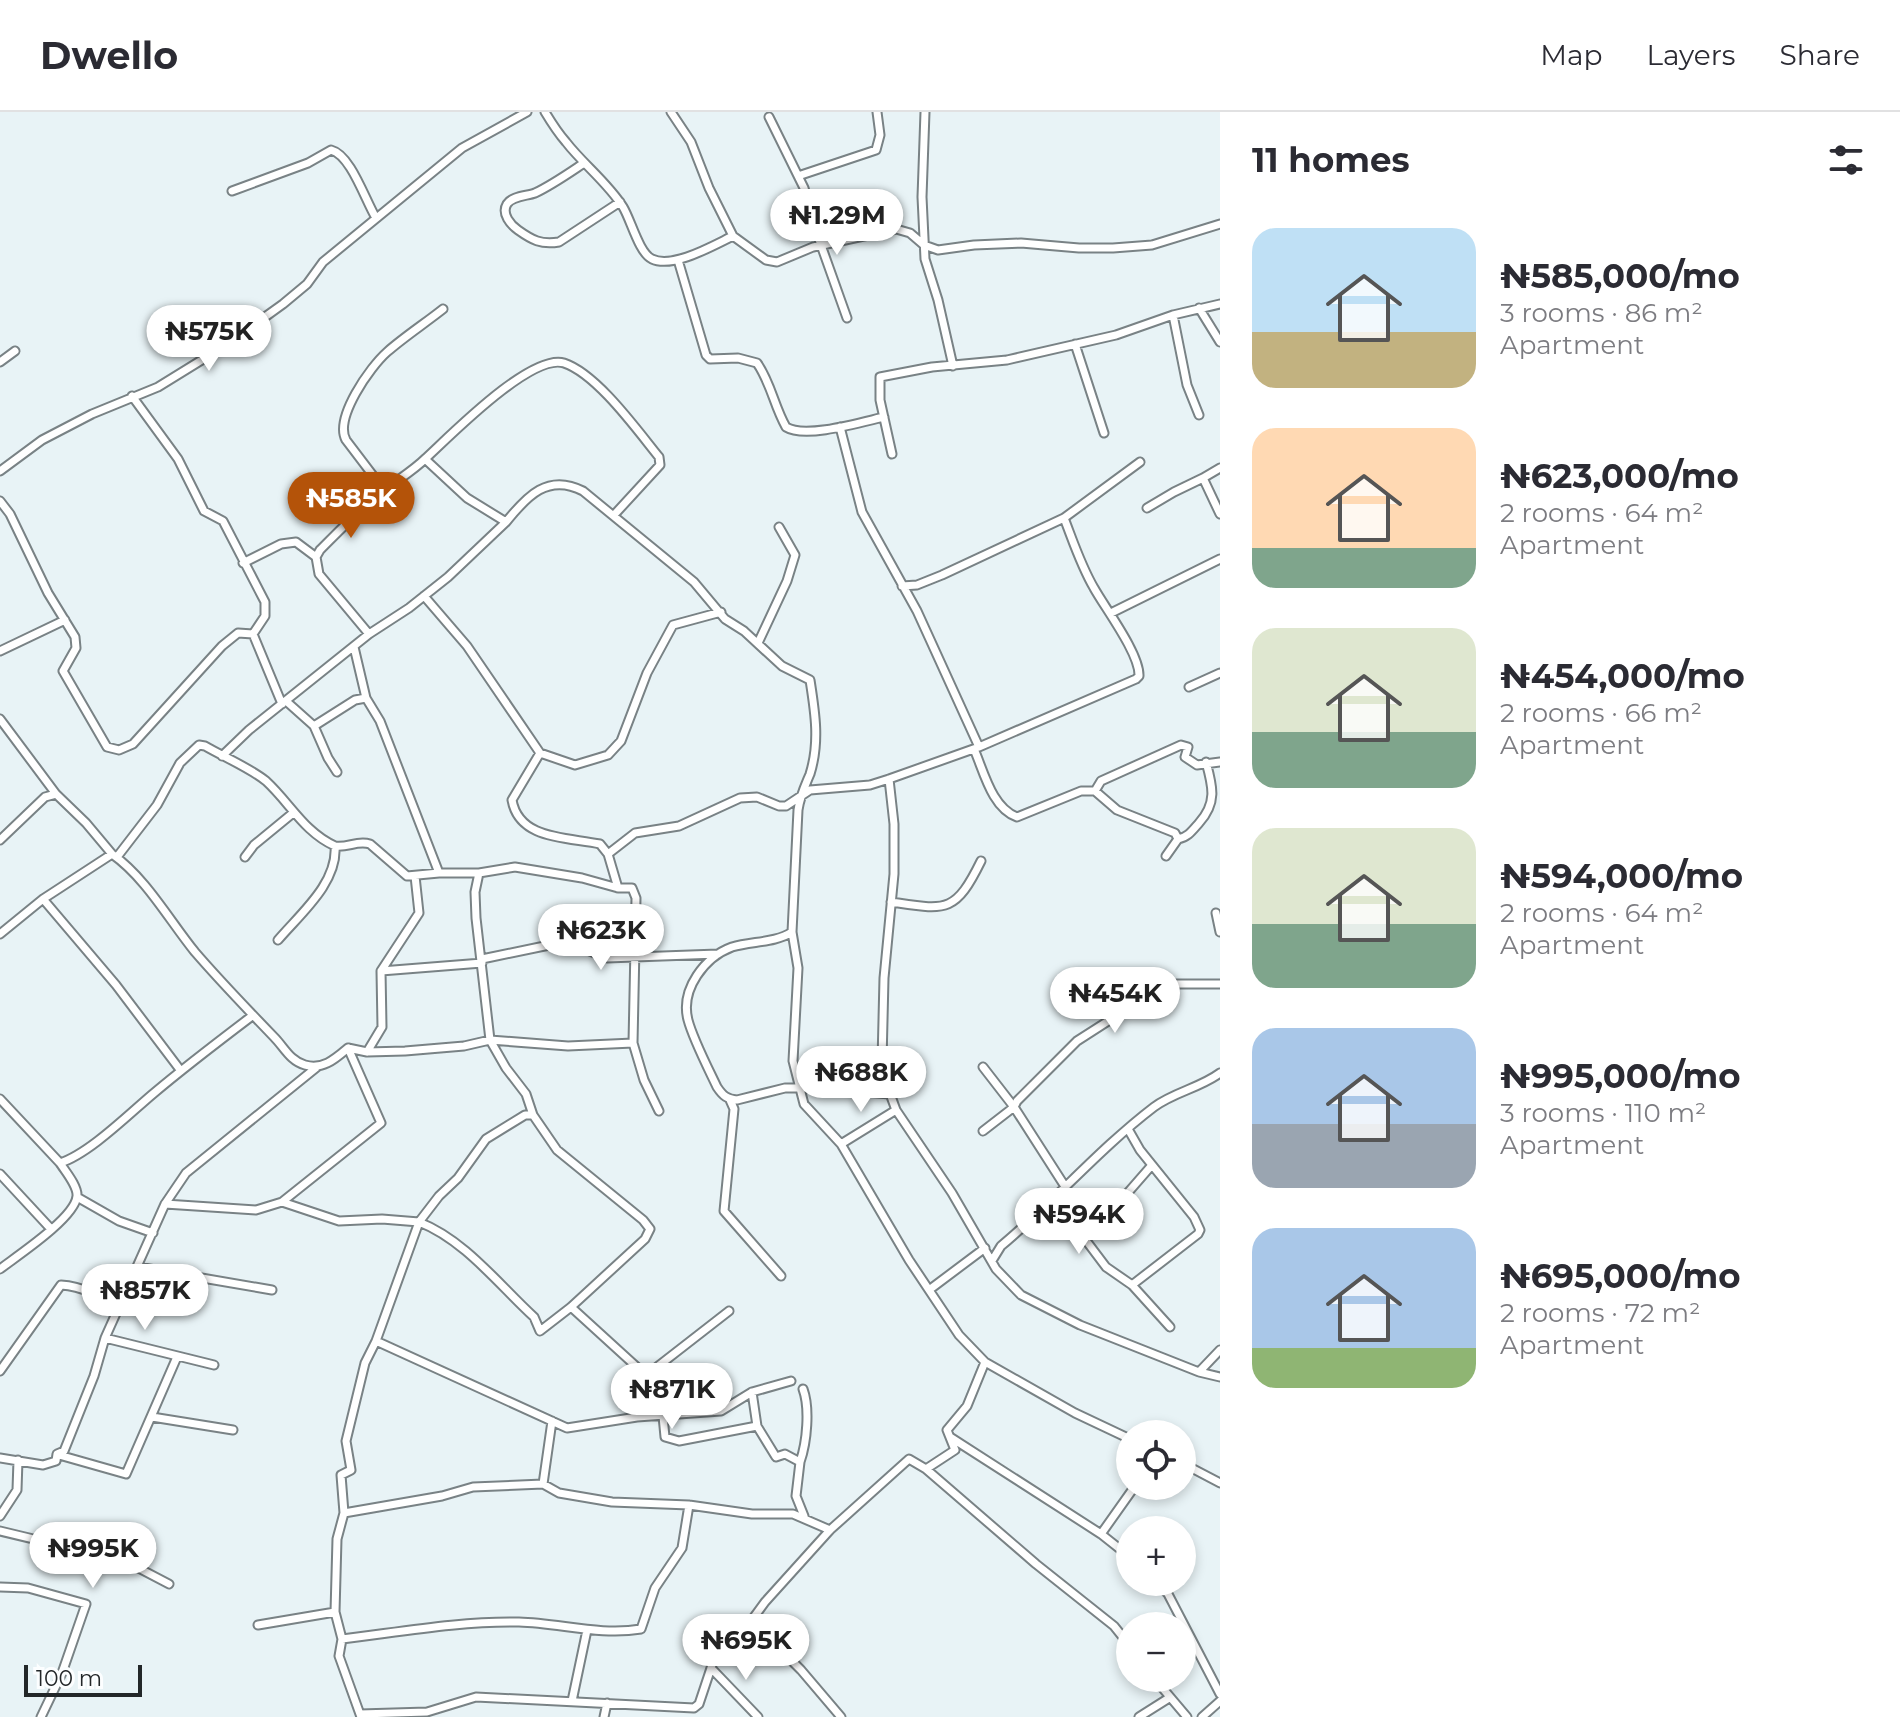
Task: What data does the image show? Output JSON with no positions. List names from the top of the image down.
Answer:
{
  "scale_bar": "100 m",
  "page": {
    "header": "Dwello",
    "nav": ["Map", "Layers", "Share"],
    "heading": "11 homes",
    "price": [
      "₦1.29M",
      "₦575K",
      "₦585K",
      "₦623K",
      "₦454K",
      "₦688K",
      "₦594K",
      "₦857K",
      "₦871K",
      "₦995K",
      "₦695K"
    ],
    "list": [
      {
        "name": "₦585,000/mo",
        "note": "3 rooms · 86 m² · Apartment"
      },
      {
        "name": "₦623,000/mo",
        "note": "2 rooms · 64 m² · Apartment"
      },
      {
        "name": "₦454,000/mo",
        "note": "2 rooms · 66 m² · Apartment"
      },
      {
        "name": "₦594,000/mo",
        "note": "2 rooms · 64 m² · Apartment"
      },
      {
        "name": "₦995,000/mo",
        "note": "3 rooms · 110 m² · Apartment"
      },
      {
        "name": "₦695,000/mo",
        "note": "2 rooms · 72 m² · Apartment"
      }
    ],
    "map_buttons": ["+", "−"],
    "scale": "100 m"
  }
}
